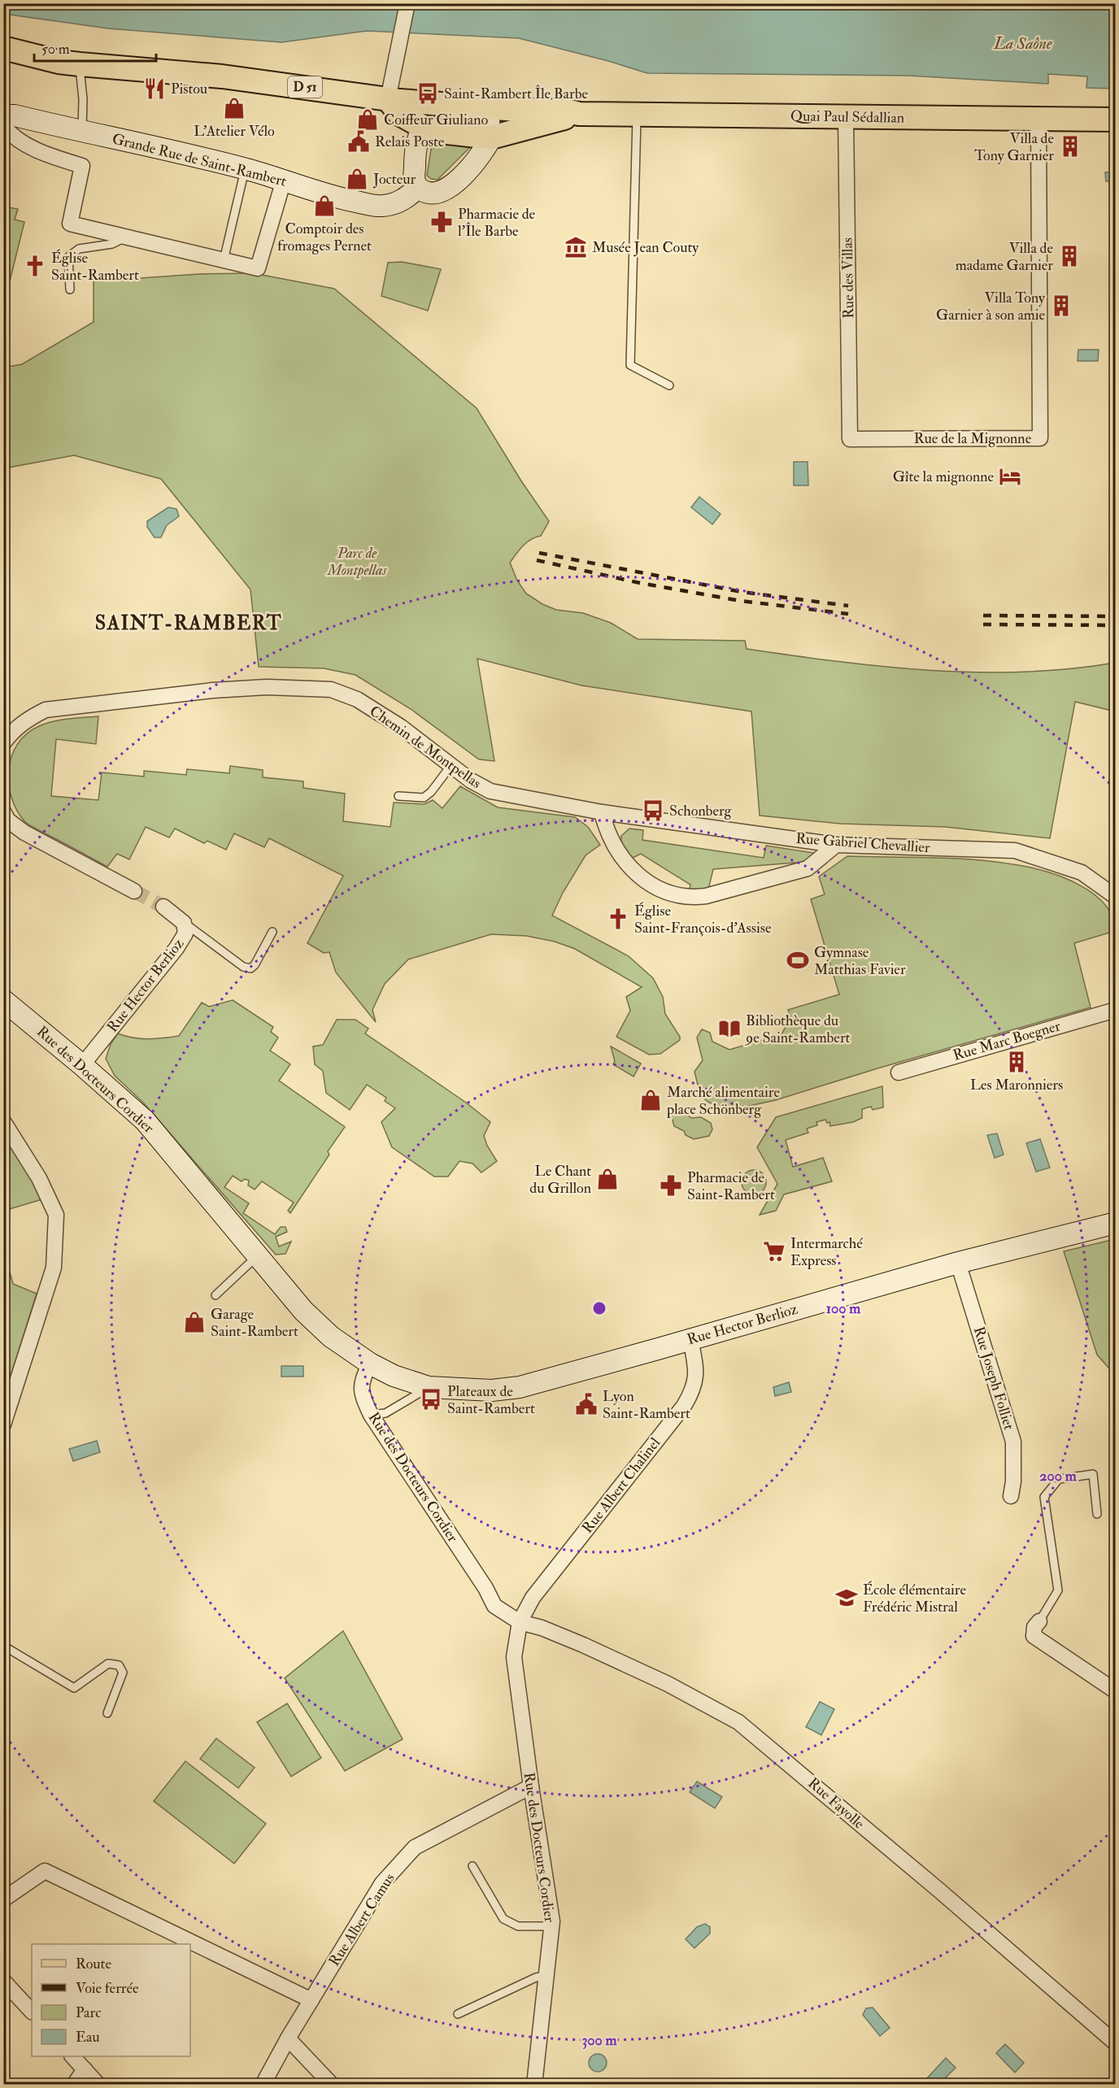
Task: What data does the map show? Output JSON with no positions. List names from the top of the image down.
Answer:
{
  "streets": {
    "main road": ["D 51", "Quai Paul Sédallian"],
    "street": [
      "Grande Rue de Saint-Rambert",
      "Rue des Villas",
      "Rue de la Mignonne",
      "Chemin de Montpellas",
      "Rue Gabriel Chevallier",
      "Rue Hector Berlioz",
      "Rue Marc Boegner",
      "Rue des Docteurs Cordier",
      "Rue Joseph Folliet",
      "Rue Albert Chalinel",
      "Rue Fayolle",
      "Rue Albert Camus"
    ]
  },
  "crossings": [
    ["D 51", "Quai Paul Sédallian"],
    ["Quai Paul Sédallian", "Rue des Villas"],
    ["Quai Paul Sédallian", "Rue de la Mignonne"],
    ["Rue des Villas", "Rue de la Mignonne"],
    ["Chemin de Montpellas", "Rue Gabriel Chevallier"],
    ["Rue Hector Berlioz", "Rue des Docteurs Cordier"],
    ["Rue Hector Berlioz", "Rue Joseph Folliet"],
    ["Rue Hector Berlioz", "Rue Albert Chalinel"],
    ["Rue des Docteurs Cordier", "Rue Albert Chalinel"],
    ["Rue des Docteurs Cordier", "Rue Fayolle"],
    ["Rue des Docteurs Cordier", "Rue Albert Camus"],
    ["Rue Albert Chalinel", "Rue Fayolle"]
  ],
  "districts": ["SAINT-RAMBERT"],
  "water": ["La Saône"],
  "parks": ["Parc de Montpellas"],
  "places": {
    "restaurant": ["Pistou"],
    "bus stop": ["Saint-Rambert Île Barbe", "Schonberg", "Plateaux de Saint-Rambert"],
    "shop": [
      "L'Atelier Vélo",
      "Coiffeur Giuliano",
      "Jocteur",
      "Comptoir des fromages Pernet",
      "Marché alimentaire place Schönberg",
      "Le Chant du Grillon",
      "Garage Saint-Rambert"
    ],
    "public building": ["Relais Poste", "Lyon Saint-Rambert"],
    "building": [
      "Villa de Tony Garnier",
      "Villa de madame Garnier",
      "Villa Tony Garnier à son amie",
      "Les Maronniers"
    ],
    "pharmacy": ["Pharmacie de l'Île Barbe", "Pharmacie de Saint-Rambert"],
    "museum": ["Musée Jean Couty"],
    "church": ["Église Saint-Rambert", "Église Saint-François-d'Assise"],
    "hotel": ["Gîte la mignonne"],
    "sports": ["Gymnase Matthias Favier"],
    "library": ["Bibliothèque du 9e Saint-Rambert"],
    "supermarket": ["Intermarché Express"],
    "school or university": ["École élémentaire Frédéric Mistral"]
  },
  "legend": [
    "Route",
    "Voie ferrée",
    "Parc",
    "Eau"
  ],
  "scale_bar": "50 m",
  "rings": ["100 m", "200 m", "300 m"]
}
